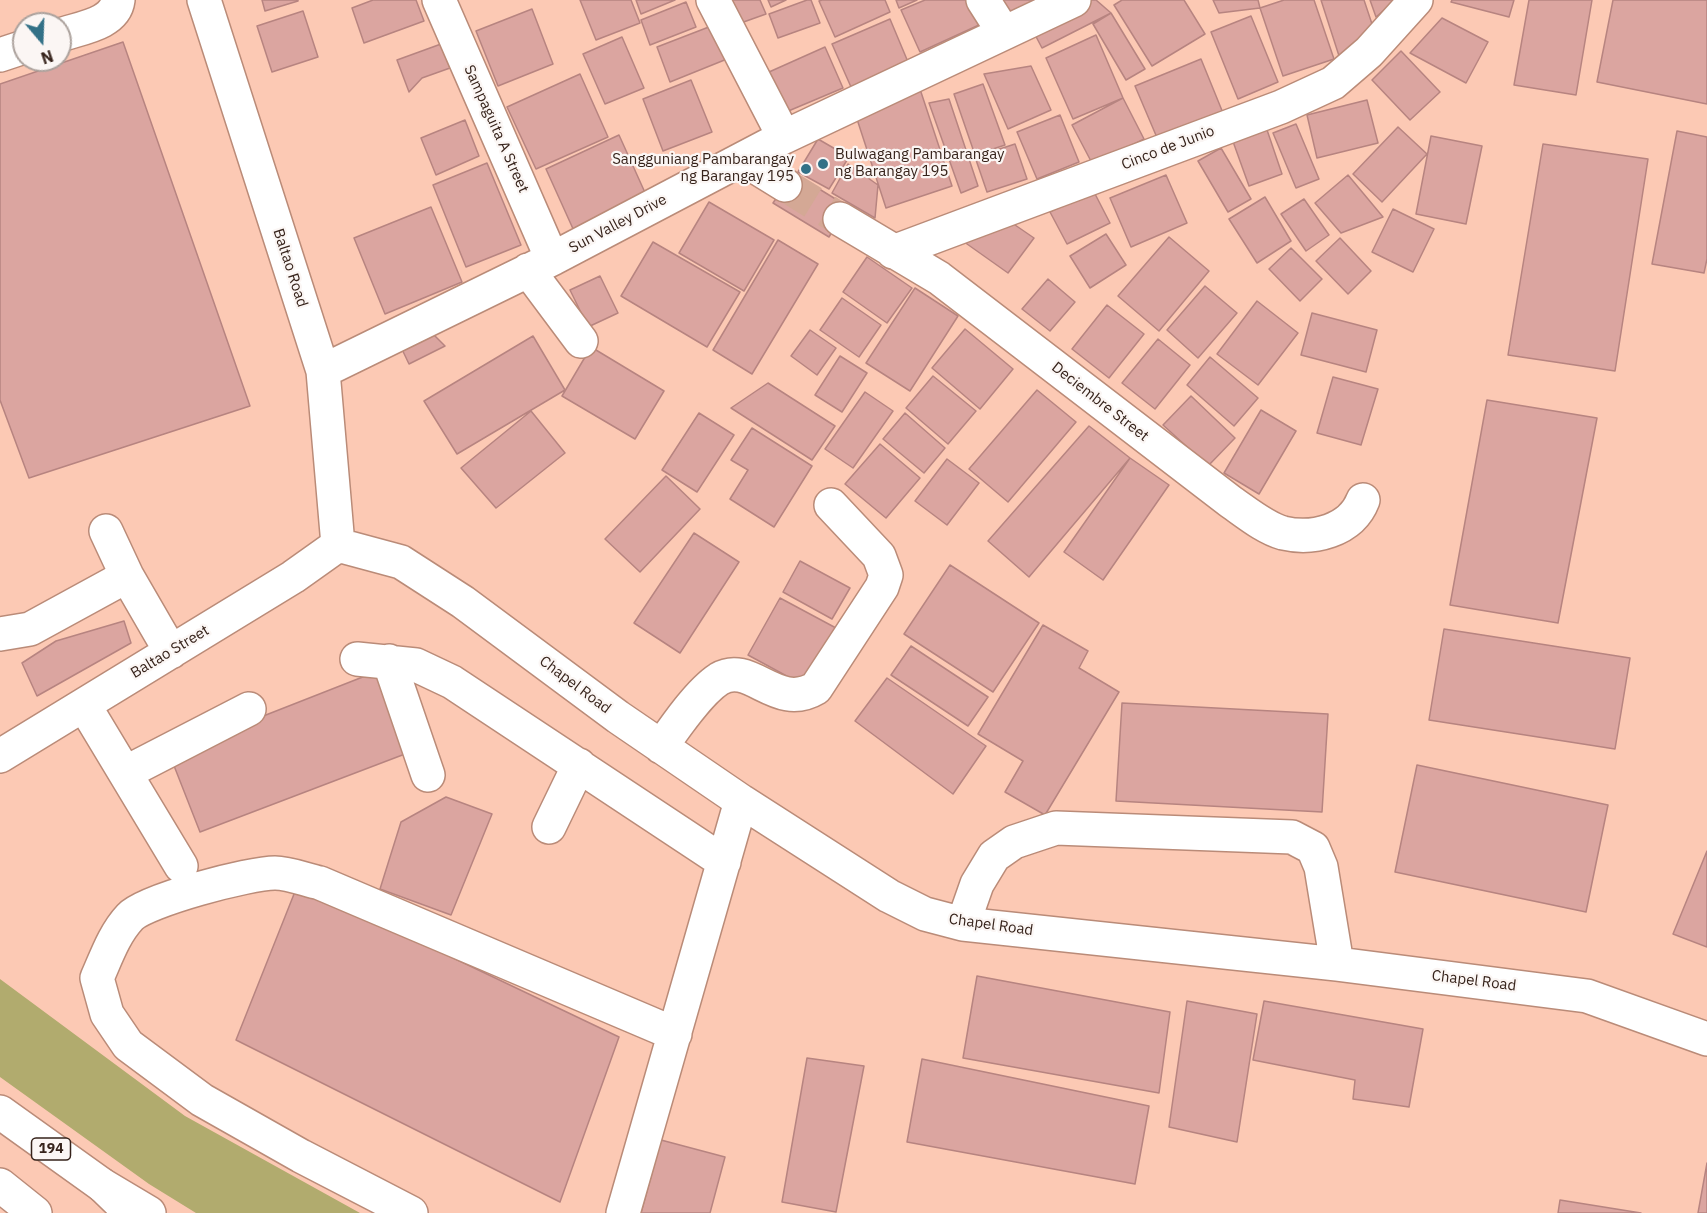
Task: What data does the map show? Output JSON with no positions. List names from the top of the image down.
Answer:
{
  "streets": {
    "main road": [
      "Sampaguita A Street",
      "Cinco de Junio",
      "Sun Valley Drive",
      "Baltao Road",
      "Deciembre Street",
      "Baltao Street",
      "Chapel Road",
      "194"
    ]
  },
  "crossings": [
    ["Sampaguita A Street", "Sun Valley Drive"],
    ["Cinco de Junio", "Deciembre Street"],
    ["Sun Valley Drive", "Baltao Road"],
    ["Baltao Road", "Baltao Street"],
    ["Baltao Road", "Chapel Road"],
    ["Baltao Street", "Chapel Road"]
  ],
  "places": ["Bulwagang Pambarangay ng Barangay 195", "Sangguniang Pambarangay ng Barangay 195"],
  "north": "bottom"
}
